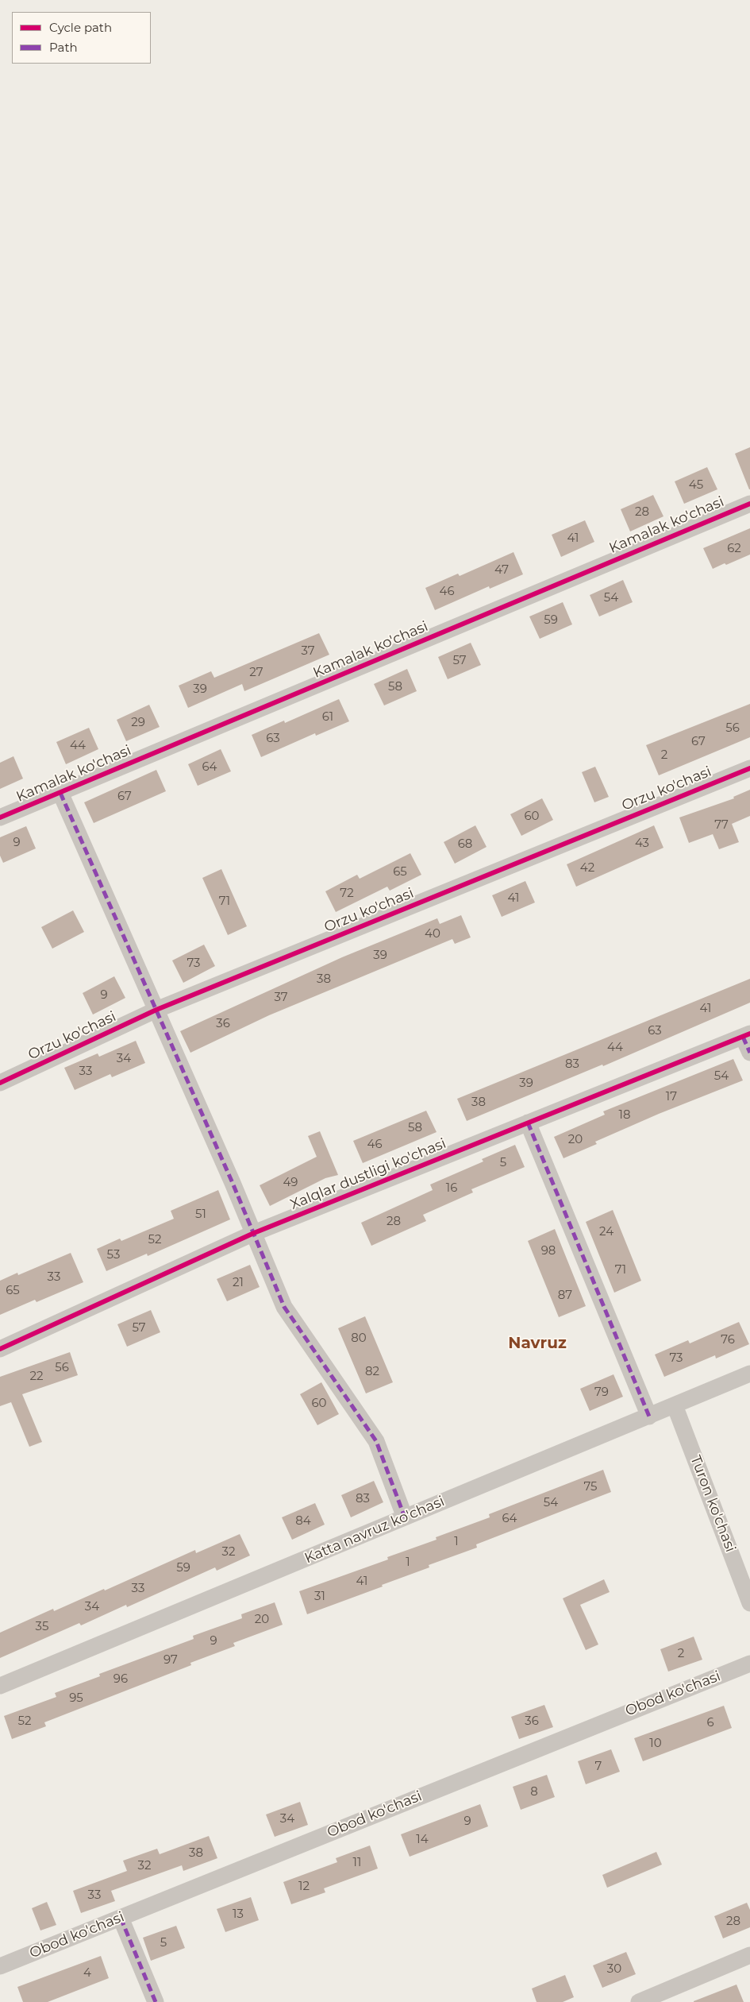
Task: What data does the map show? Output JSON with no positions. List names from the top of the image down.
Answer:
{
  "streets": {
    "street": [
      "Kamalak ko'chasi",
      "Orzu ko'chasi",
      "Xalqlar dustligi ko'chasi",
      "Turon ko'chasi",
      "Katta navruz ko'chasi",
      "Obod ko'chasi"
    ]
  },
  "crossings": [
    ["Turon ko'chasi", "Katta navruz ko'chasi"]
  ],
  "districts": ["Navruz"],
  "house_numbers": [
    "45",
    "28",
    "41",
    "62",
    "47",
    "46",
    "54",
    "59",
    "37",
    "57",
    "27",
    "58",
    "39",
    "61",
    "29",
    "56",
    "63",
    "67",
    "44",
    "2",
    "64",
    "67",
    "60",
    "77",
    "9",
    "43",
    "68",
    "42",
    "65",
    "72",
    "41",
    "71",
    "40",
    "39",
    "73",
    "38",
    "9",
    "37",
    "41",
    "36",
    "63",
    "44",
    "34",
    "83",
    "33",
    "54",
    "39",
    "17",
    "38",
    "18",
    "58",
    "20",
    "46",
    "5",
    "49",
    "16",
    "51",
    "28",
    "24",
    "52",
    "98",
    "53",
    "71",
    "33",
    "21",
    "65",
    "87",
    "57",
    "80",
    "76",
    "73",
    "56",
    "82",
    "22",
    "79",
    "60",
    "75",
    "83",
    "54",
    "64",
    "84",
    "1",
    "32",
    "1",
    "59",
    "41",
    "33",
    "31",
    "34",
    "20",
    "35",
    "9",
    "2",
    "97",
    "96",
    "95",
    "52",
    "36",
    "6",
    "10",
    "7",
    "8",
    "34",
    "9",
    "14",
    "38",
    "11",
    "32",
    "12",
    "33",
    "13",
    "28",
    "5",
    "30",
    "4"
  ],
  "legend": ["Cycle path", "Path"]
}
